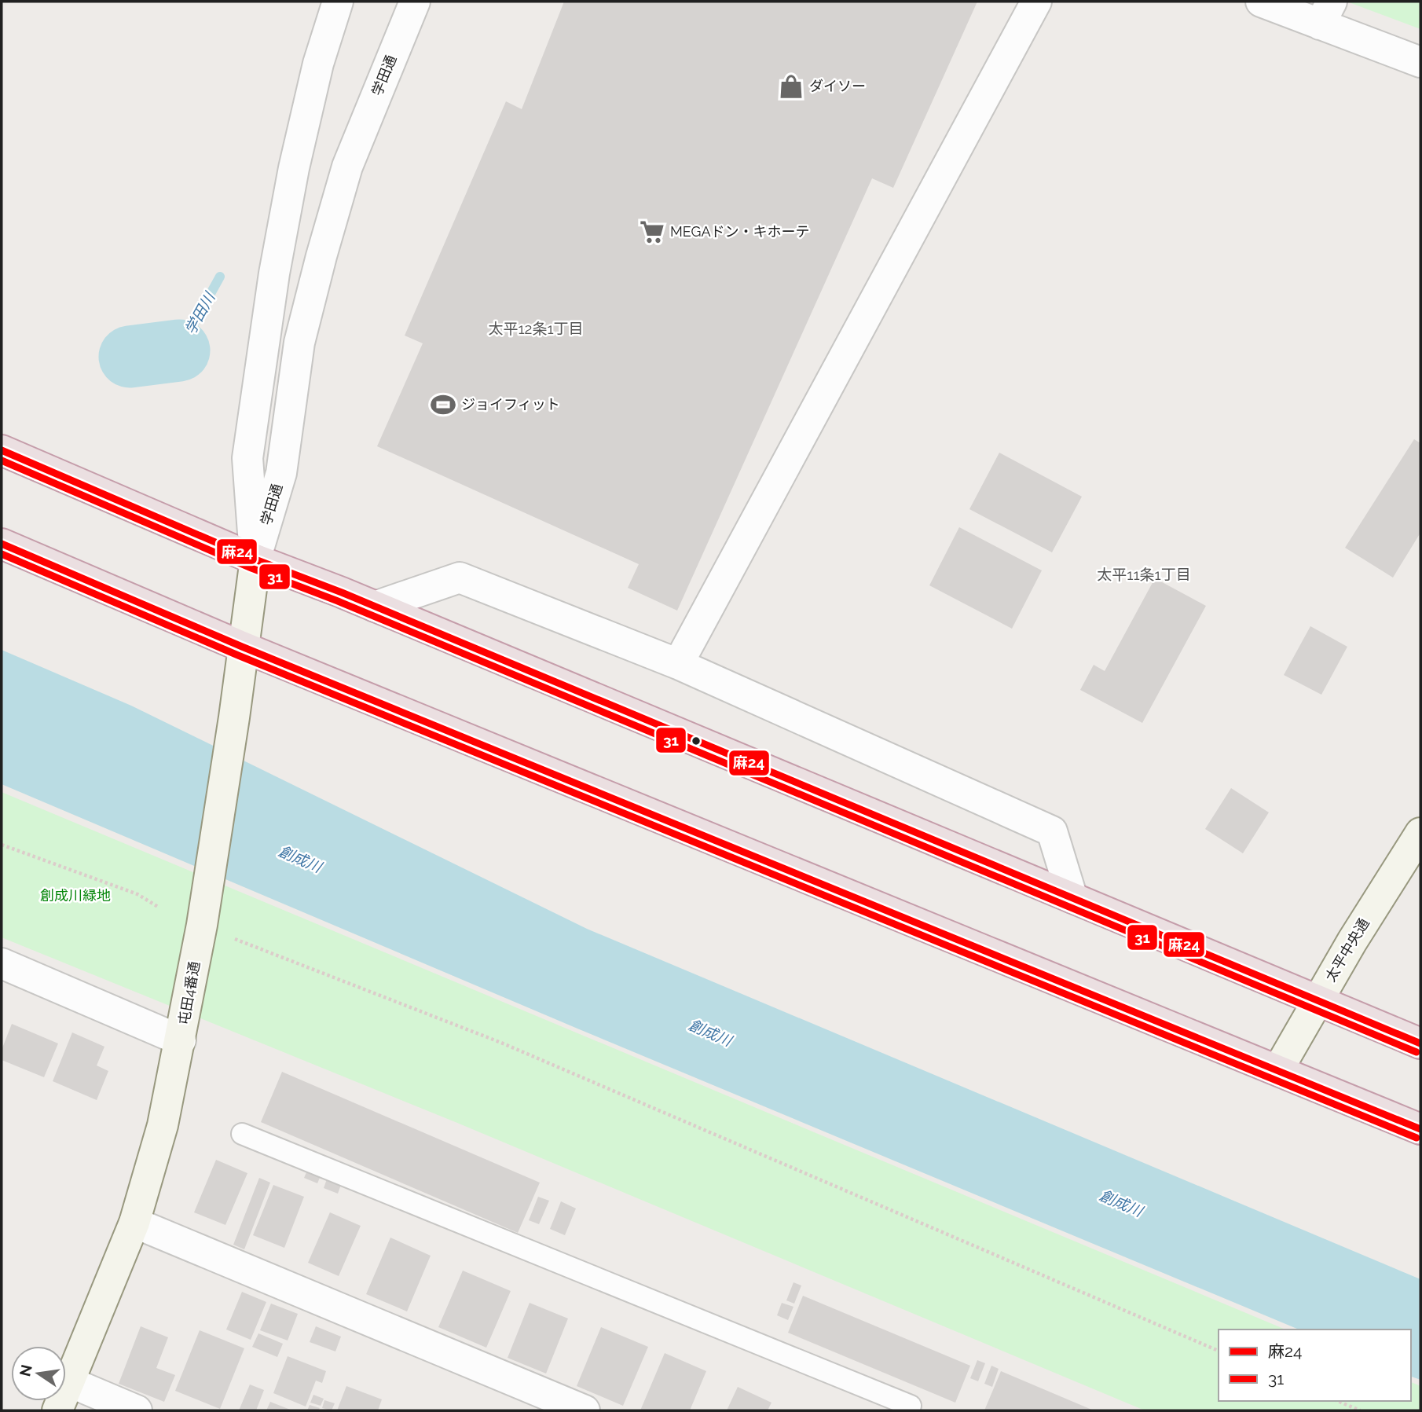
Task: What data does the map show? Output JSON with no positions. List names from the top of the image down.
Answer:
{
  "streets": {
    "street": ["学田通", "太平中央通", "屯田4番通"]
  },
  "crossings": [
    ["学田通", "屯田4番通"]
  ],
  "districts": ["太平12条1丁目", "太平11条1丁目"],
  "water": ["学田川", "創成川"],
  "parks": ["創成川緑地"],
  "places": {
    "shop": ["ダイソー"],
    "supermarket": ["MEGAドン・キホーテ"],
    "sports": ["ジョイフィット"]
  },
  "lines": ["transit line 麻24", "transit line 31"],
  "legend": ["麻24", "31"],
  "north": "left"
}
